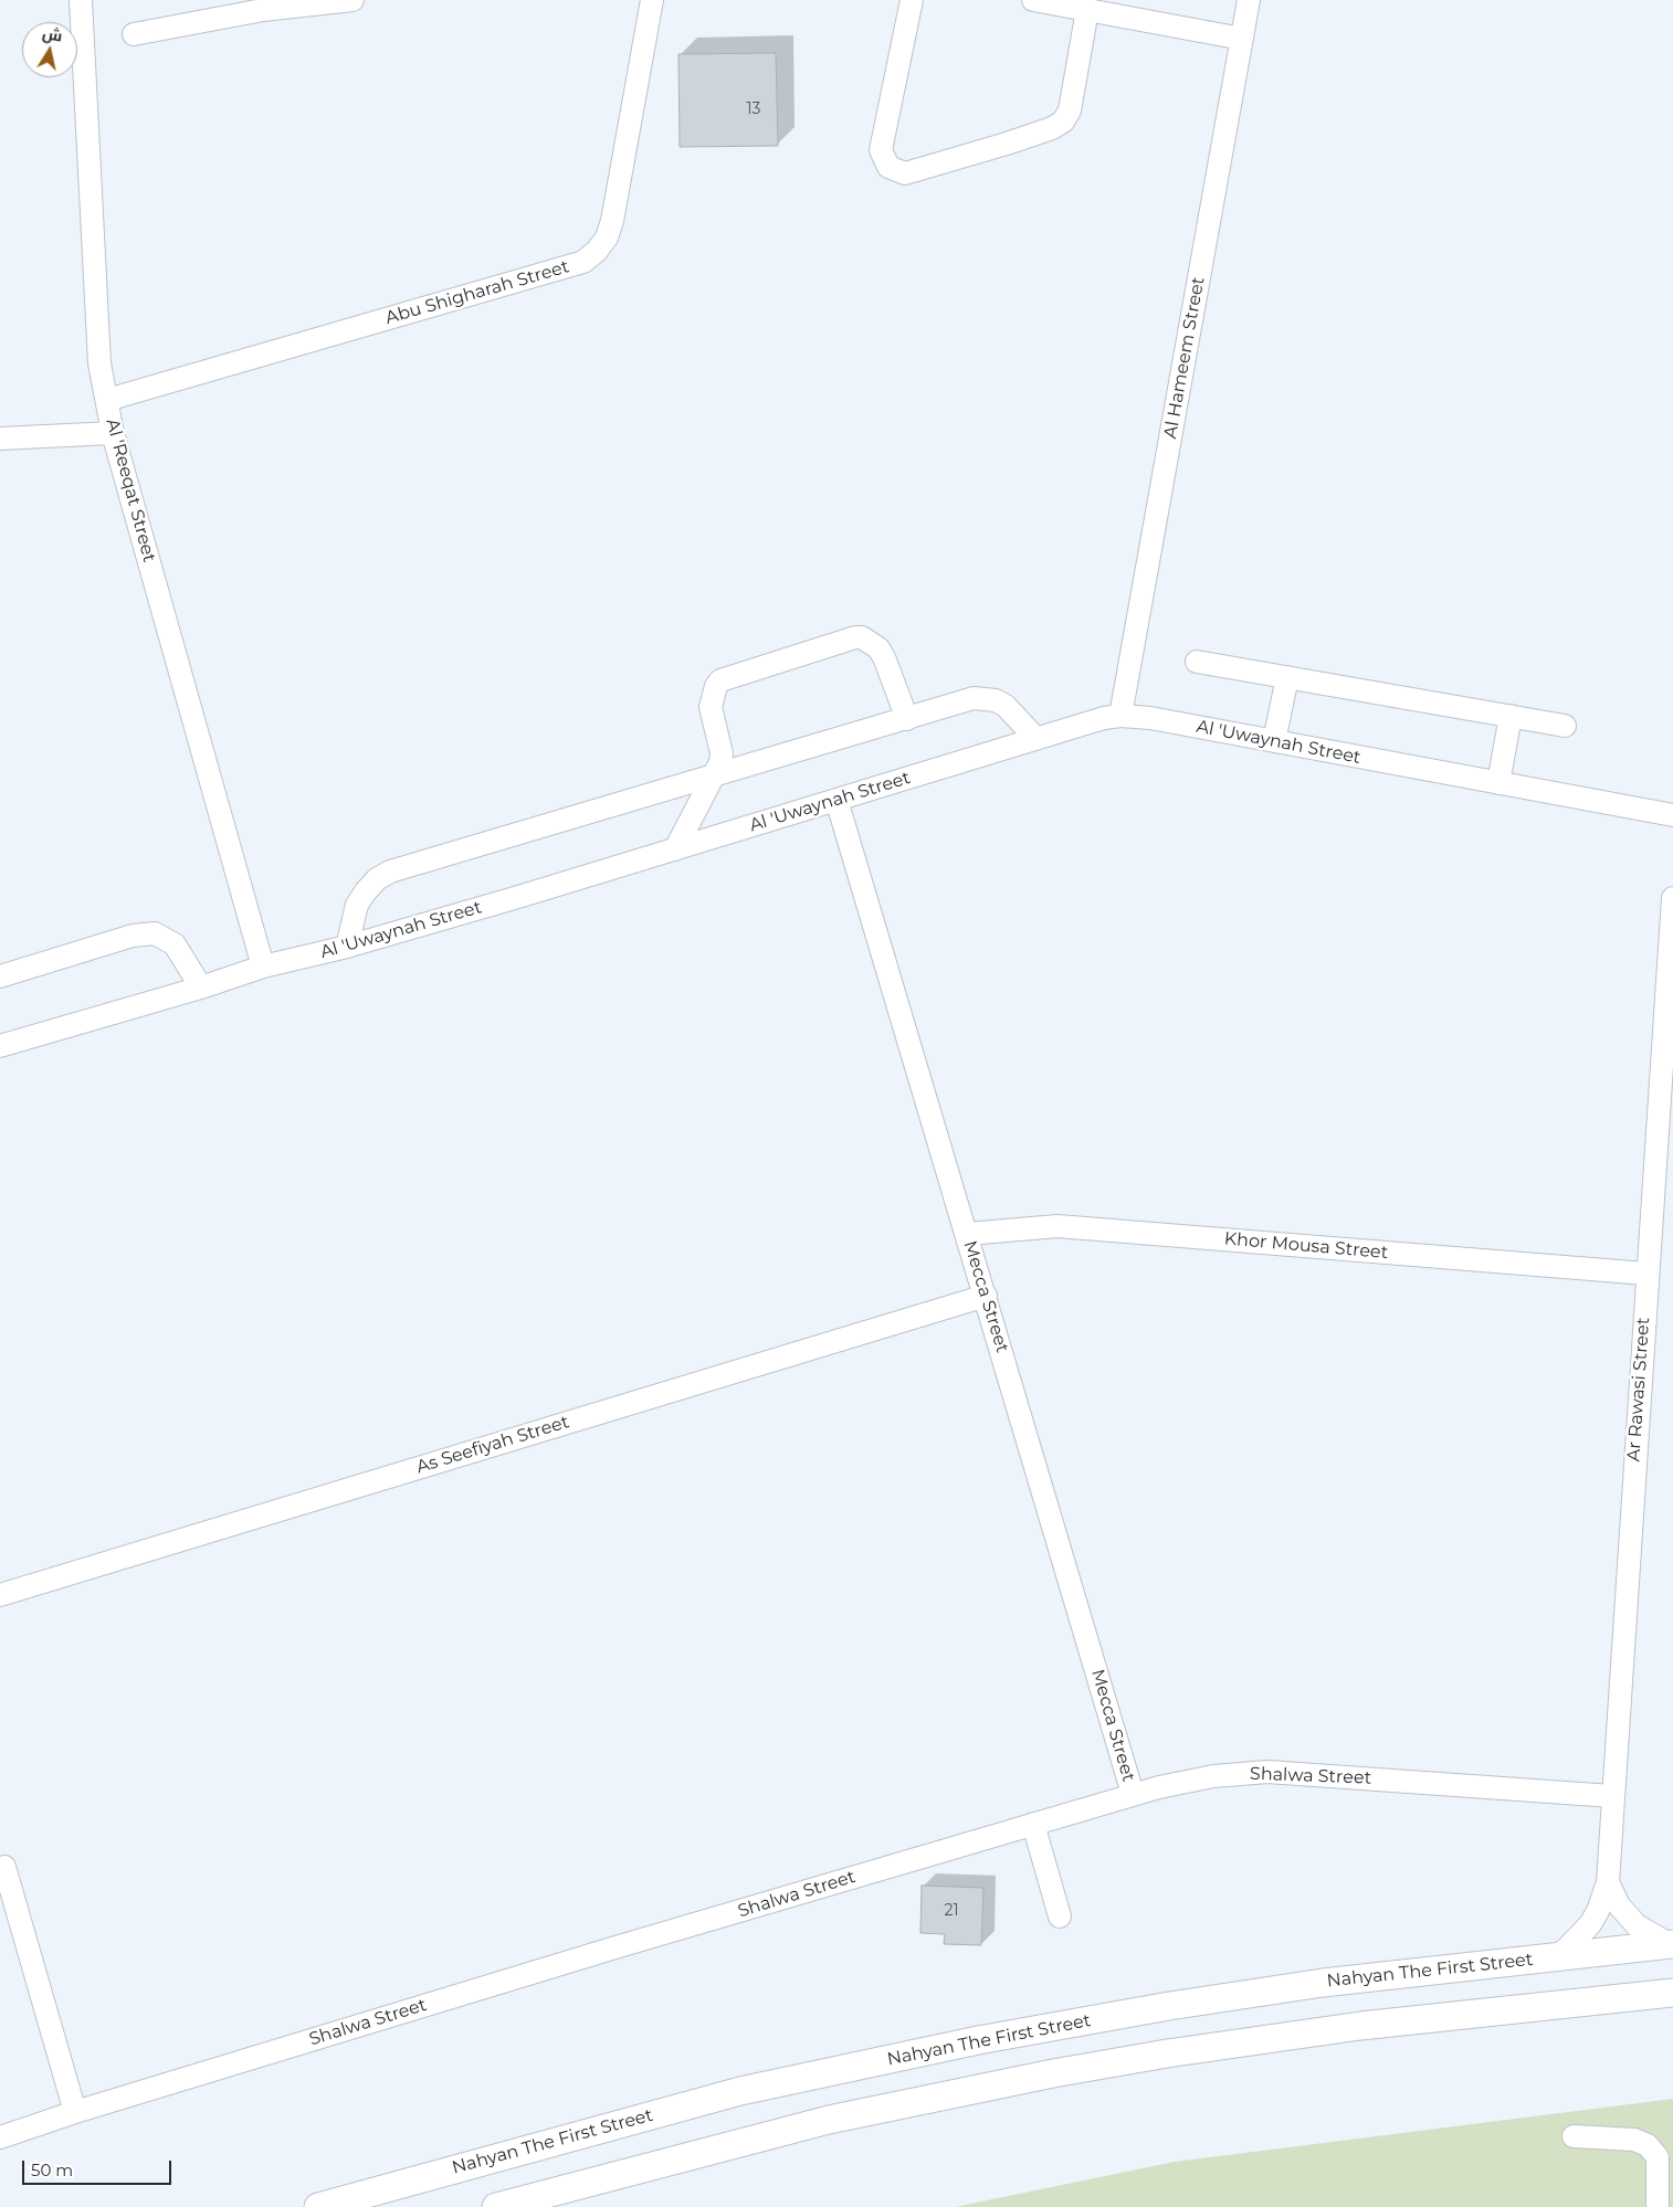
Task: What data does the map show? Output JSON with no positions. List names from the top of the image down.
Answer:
{
  "streets": {
    "main road": ["Nahyan The First Street"],
    "street": [
      "Abu Shigharah Street",
      "Al Hameem Street",
      "Al 'Reeqat Street",
      "Al 'Uwaynah Street",
      "Khor Mousa Street",
      "Mecca Street",
      "Ar Rawasi Street",
      "As Seefiyah Street",
      "Shalwa Street"
    ]
  },
  "crossings": [
    ["Abu Shigharah Street", "Al 'Reeqat Street"],
    ["Al Hameem Street", "Al 'Uwaynah Street"],
    ["Al 'Reeqat Street", "Al 'Uwaynah Street"],
    ["Al 'Uwaynah Street", "Mecca Street"],
    ["Khor Mousa Street", "Mecca Street"],
    ["Khor Mousa Street", "Ar Rawasi Street"],
    ["Mecca Street", "As Seefiyah Street"],
    ["Mecca Street", "Shalwa Street"],
    ["Ar Rawasi Street", "Shalwa Street"],
    ["Ar Rawasi Street", "Nahyan The First Street"]
  ],
  "house_numbers": ["13", "21"],
  "scale_bar": "50 m",
  "north": "top"
}
